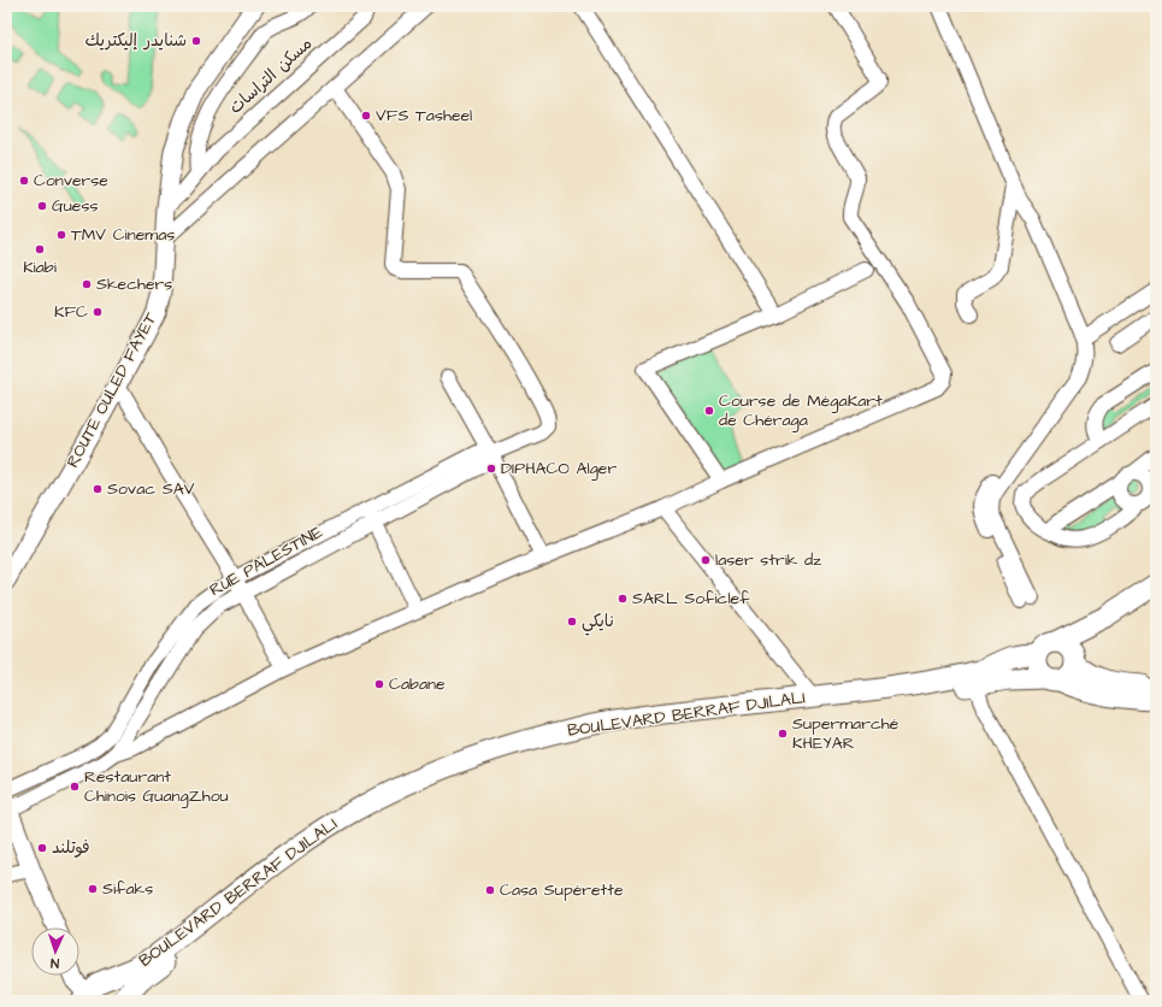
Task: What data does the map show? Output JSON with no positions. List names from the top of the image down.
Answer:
{
  "streets": {
    "highway": ["BOULEVARD BERRAF DJILALI"],
    "main road": ["ROUTE OULED FAYET"],
    "street": ["مسكن التراسات", "RUE PALESTINE"]
  },
  "crossings": [
    ["مسكن التراسات", "ROUTE OULED FAYET"]
  ],
  "places": [
    "شنايدر إليكتريك",
    "VFS Tasheel",
    "Converse",
    "Guess",
    "TMV Cinemas",
    "Kiabi",
    "Skechers",
    "KFC",
    "Course de MégaKart de Chéraga",
    "DIPHACO Alger",
    "Sovac SAV",
    "laser strik dz",
    "SARL Soficlef",
    "نايكي",
    "Cabane",
    "Supermarché KHEYAR",
    "Restaurant Chinois GuangZhou",
    "فوتلند",
    "Sifaks",
    "Casa Supérette"
  ],
  "north": "bottom"
}
